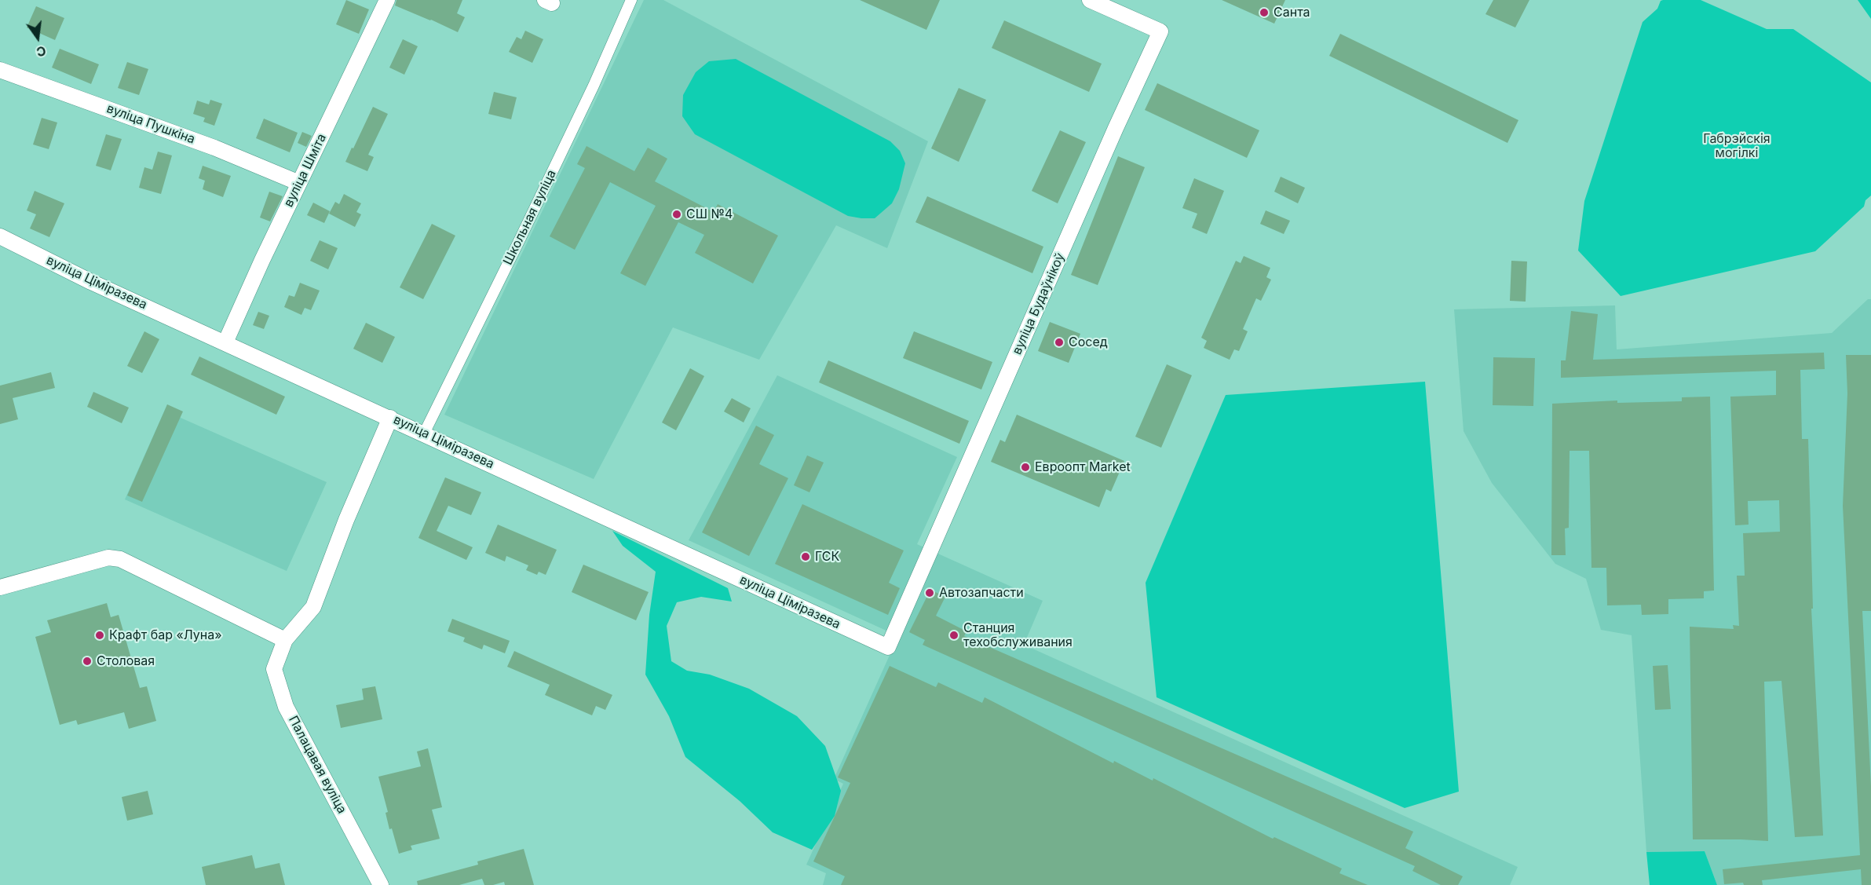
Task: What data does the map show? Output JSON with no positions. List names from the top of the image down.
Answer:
{
  "streets": {
    "street": [
      "вуліца Пушкіна",
      "вуліца Шміта",
      "Школьная вуліца",
      "вуліца Ціміразева",
      "вуліца Будаўнікоў",
      "Палацавая вуліца"
    ]
  },
  "crossings": [
    ["вуліца Пушкіна", "вуліца Шміта"],
    ["вуліца Шміта", "вуліца Ціміразева"],
    ["Школьная вуліца", "вуліца Ціміразева"],
    ["вуліца Ціміразева", "вуліца Будаўнікоў"],
    ["вуліца Ціміразева", "Палацавая вуліца"]
  ],
  "parks": ["Габрэйскія могілкі"],
  "places": [
    "Санта",
    "СШ №4",
    "Сосед",
    "Евроопт Market",
    "ГСК",
    "Автозапчасти",
    "Крафт бар «Луна»",
    "Станция техобслуживания",
    "Столовая"
  ],
  "north": "bottom"
}
